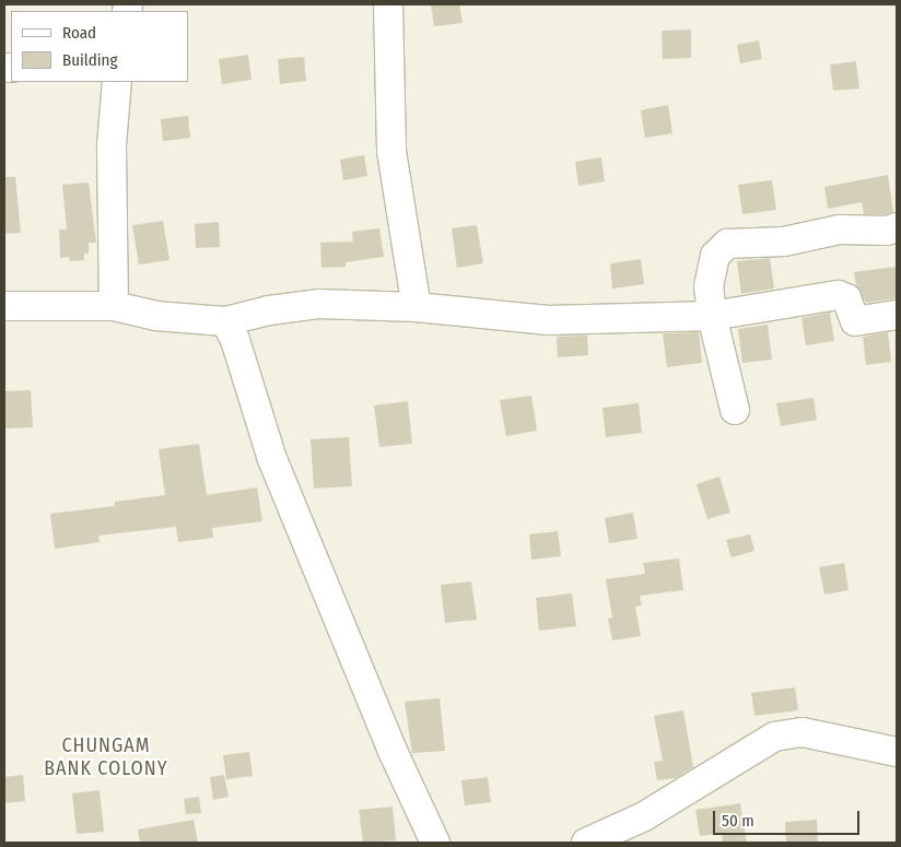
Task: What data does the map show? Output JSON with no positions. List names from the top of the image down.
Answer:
{
  "districts": ["CHUNGAM BANK COLONY"],
  "legend": ["Road", "Building"],
  "scale_bar": "50 m"
}
